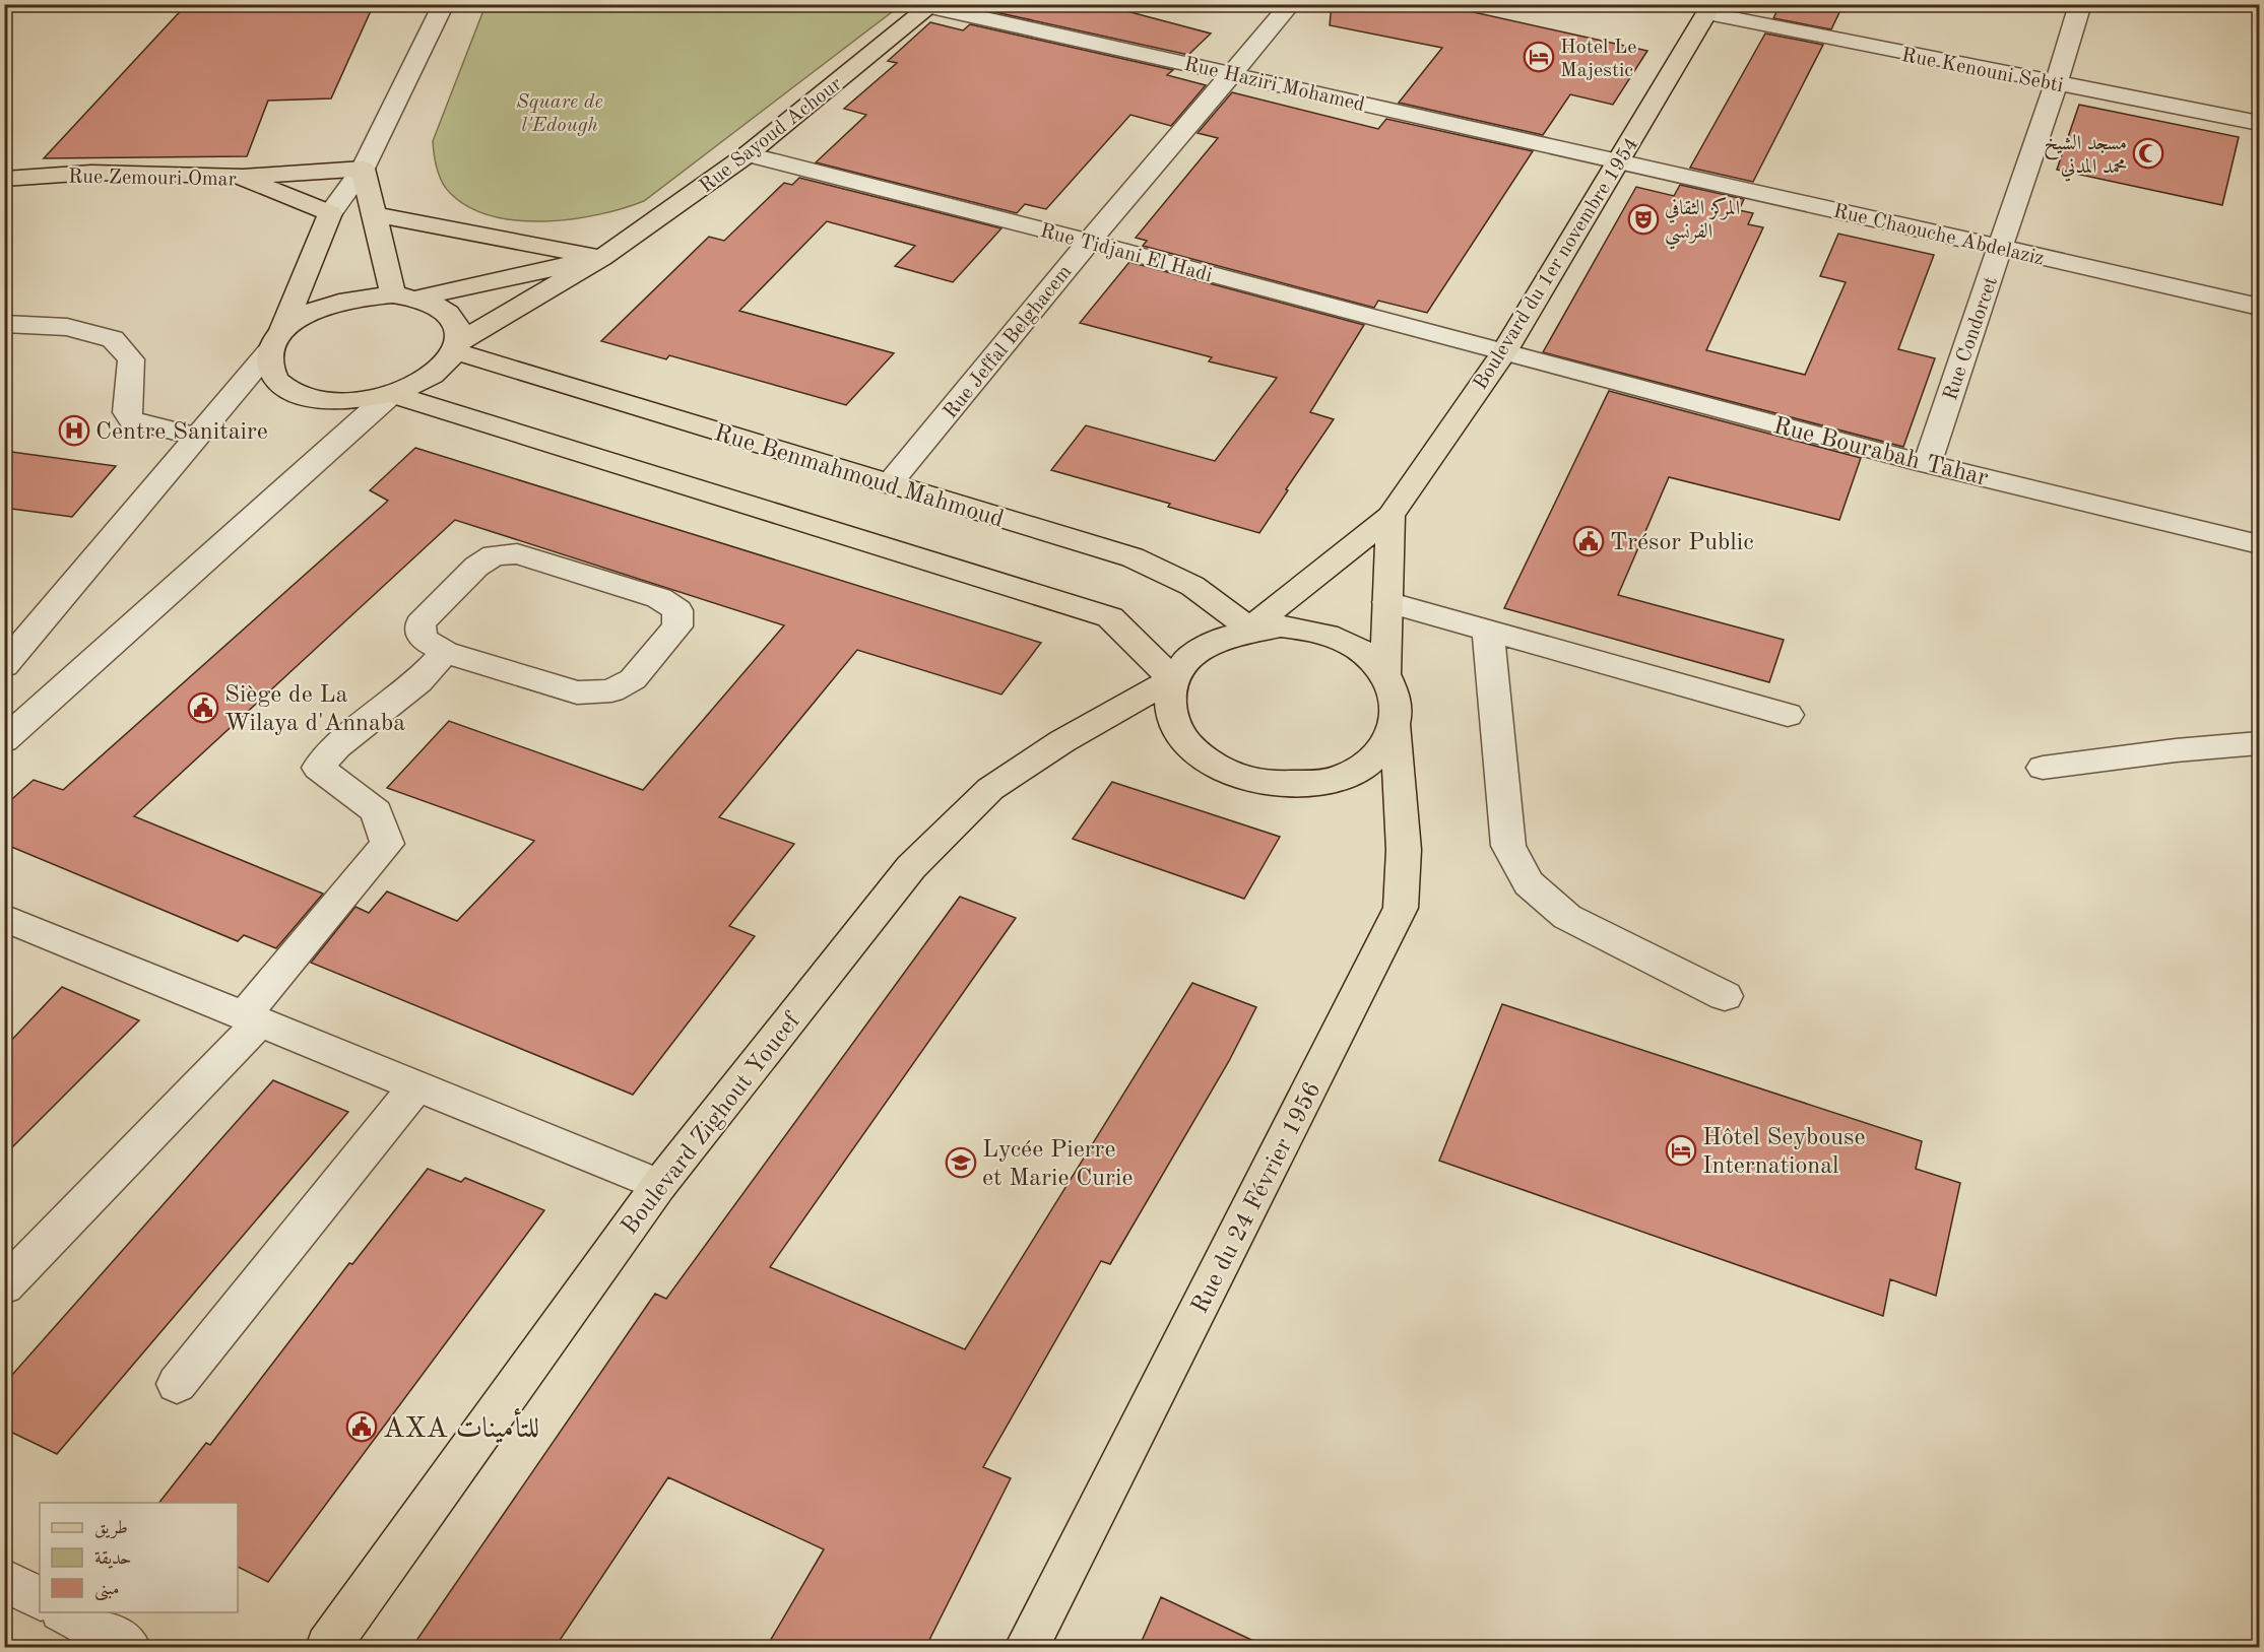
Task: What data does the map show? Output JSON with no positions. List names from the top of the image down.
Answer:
{
  "streets": {
    "main road": [
      "Rue Sayoud Achour",
      "Rue Zemouri Omar",
      "Boulevard du 1er novembre 1954",
      "Rue Benmahmoud Mahmoud",
      "Boulevard Zighout Youcef",
      "Rue du 24 Février 1956"
    ],
    "street": [
      "Rue Kenouni Sebti",
      "Rue Haziri Mohamed",
      "Rue Chaouche Abdelaziz",
      "Rue Tidjani El Hadi",
      "Rue Condorcet",
      "Rue Jeffal Belghacem",
      "Rue Bourabah Tahar"
    ]
  },
  "crossings": [
    ["Rue Kenouni Sebti", "Boulevard du 1er novembre 1954"],
    ["Rue Kenouni Sebti", "Rue Condorcet"],
    ["Rue Haziri Mohamed", "Rue Sayoud Achour"],
    ["Rue Haziri Mohamed", "Rue Chaouche Abdelaziz"],
    ["Rue Haziri Mohamed", "Boulevard du 1er novembre 1954"],
    ["Rue Haziri Mohamed", "Rue Jeffal Belghacem"],
    ["Rue Sayoud Achour", "Rue Tidjani El Hadi"],
    ["Rue Sayoud Achour", "Rue Benmahmoud Mahmoud"],
    ["Rue Chaouche Abdelaziz", "Boulevard du 1er novembre 1954"],
    ["Rue Chaouche Abdelaziz", "Rue Condorcet"],
    ["Rue Tidjani El Hadi", "Boulevard du 1er novembre 1954"],
    ["Rue Tidjani El Hadi", "Rue Jeffal Belghacem"],
    ["Rue Tidjani El Hadi", "Rue Bourabah Tahar"],
    ["Boulevard du 1er novembre 1954", "Rue Bourabah Tahar"],
    ["Boulevard du 1er novembre 1954", "Rue Benmahmoud Mahmoud"],
    ["Boulevard du 1er novembre 1954", "Boulevard Zighout Youcef"],
    ["Boulevard du 1er novembre 1954", "Rue du 24 Février 1956"],
    ["Rue Condorcet", "Rue Bourabah Tahar"],
    ["Rue Jeffal Belghacem", "Rue Benmahmoud Mahmoud"],
    ["Rue Benmahmoud Mahmoud", "Boulevard Zighout Youcef"],
    ["Rue Benmahmoud Mahmoud", "Rue du 24 Février 1956"],
    ["Boulevard Zighout Youcef", "Rue du 24 Février 1956"]
  ],
  "parks": ["Square de l'Edough"],
  "places": {
    "hotel": ["Hotel Le Majestic", "Hôtel Seybouse International"],
    "mosque": ["مسجد الشيخ محمد المدني"],
    "theatre": ["المركز الثقافي الفرنسي"],
    "hospital": ["Centre Sanitaire"],
    "public building": ["Trésor Public", "Siège de La Wilaya d'Annaba", "AXA للتأمينات"],
    "school or university": ["Lycée Pierre et Marie Curie"]
  },
  "legend": ["طريق", "حديقة", "مبنى"]
}
